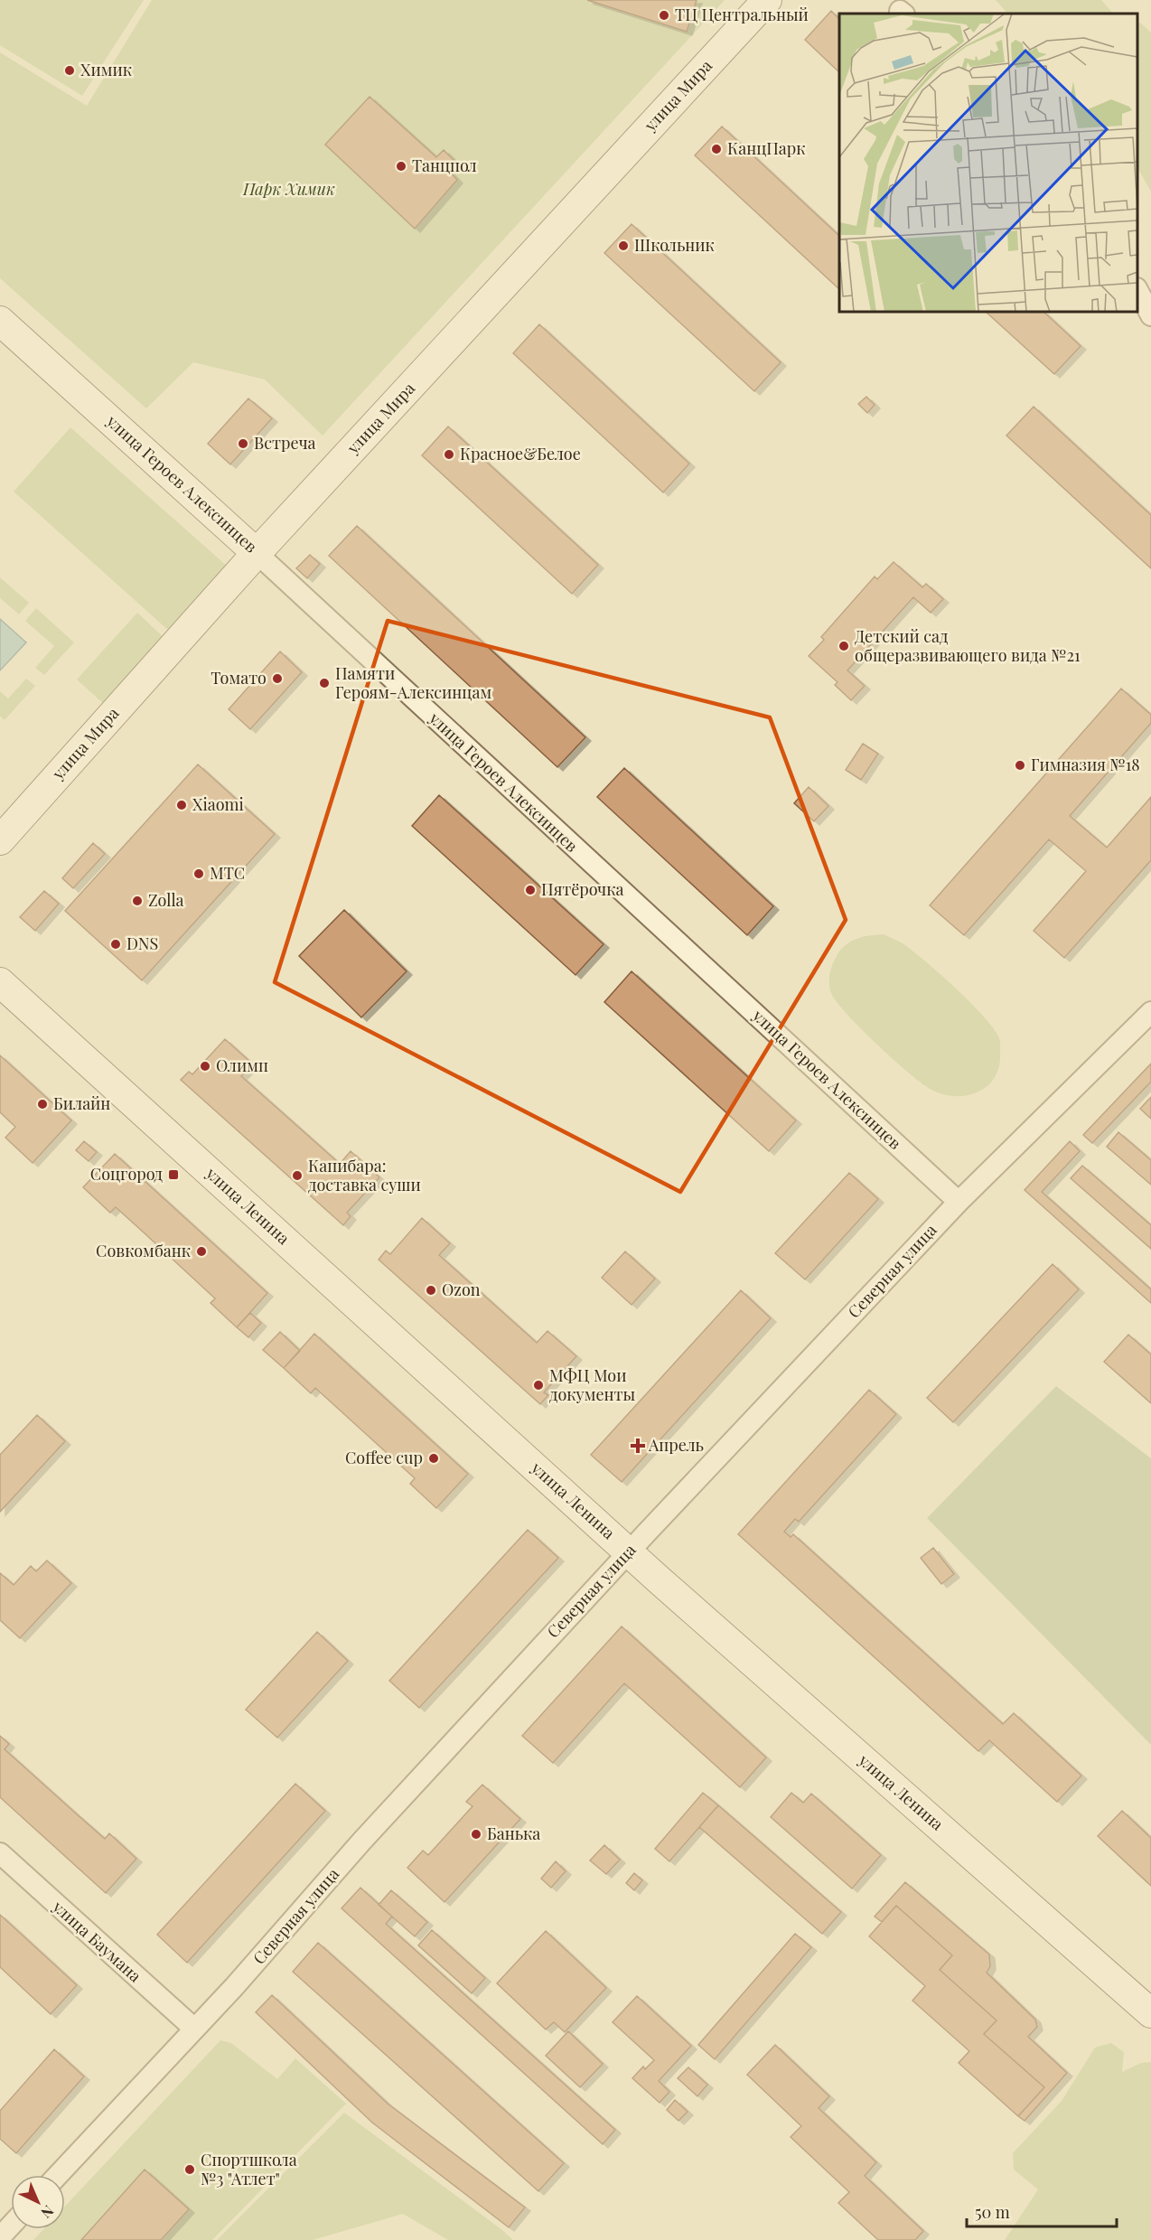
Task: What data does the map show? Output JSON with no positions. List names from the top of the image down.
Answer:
{
  "streets": {
    "street": [
      "улица Мира",
      "улица Героев Алексинцев",
      "улица Ленина",
      "Северная улица",
      "улица Баумана"
    ]
  },
  "crossings": [
    ["улица Мира", "улица Героев Алексинцев"],
    ["улица Героев Алексинцев", "Северная улица"],
    ["улица Ленина", "Северная улица"],
    ["Северная улица", "улица Баумана"]
  ],
  "parks": ["Парк Химик"],
  "places": {
    "other": [
      "ТЦ Центральный",
      "Химик",
      "КанцПарк",
      "Танцпол",
      "Школьник",
      "Встреча",
      "Красное&Белое",
      "Детский сад общеразвивающего вида №21",
      "Томато",
      "Памяти Героям-Алексинцам",
      "Гимназия №18",
      "Xiaomi",
      "МТС",
      "Пятёрочка",
      "Zolla",
      "DNS",
      "Олимп",
      "Билайн",
      "Капибара: доставка суши",
      "Совкомбанк",
      "Ozon",
      "МФЦ Мои документы",
      "Coffee cup",
      "Банька",
      "Спортшкола №3 \"Атлет\""
    ],
    "transit": ["Соцгород"],
    "health": ["Апрель"]
  },
  "scale_bar": "50 m",
  "north": "bottom right"
}
